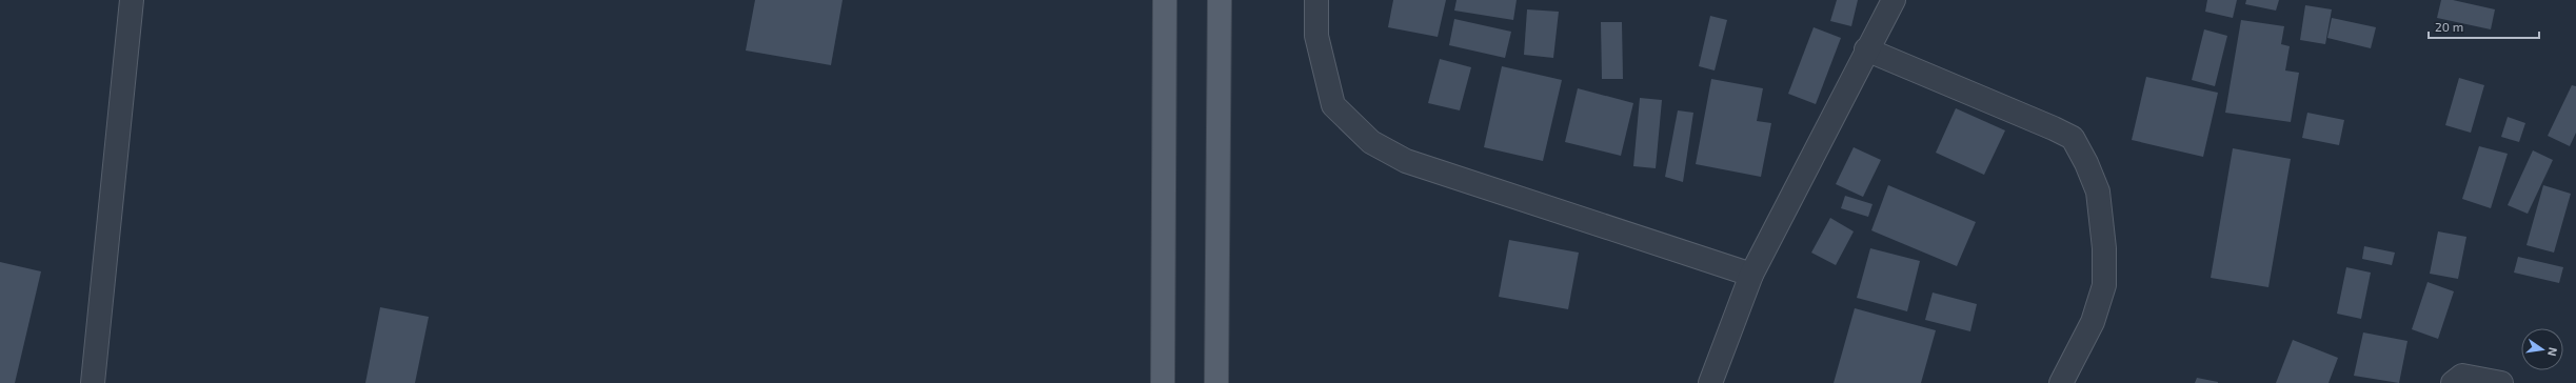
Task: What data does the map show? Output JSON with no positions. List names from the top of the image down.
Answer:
{
  "scale_bar": "20 m",
  "north": "right"
}
